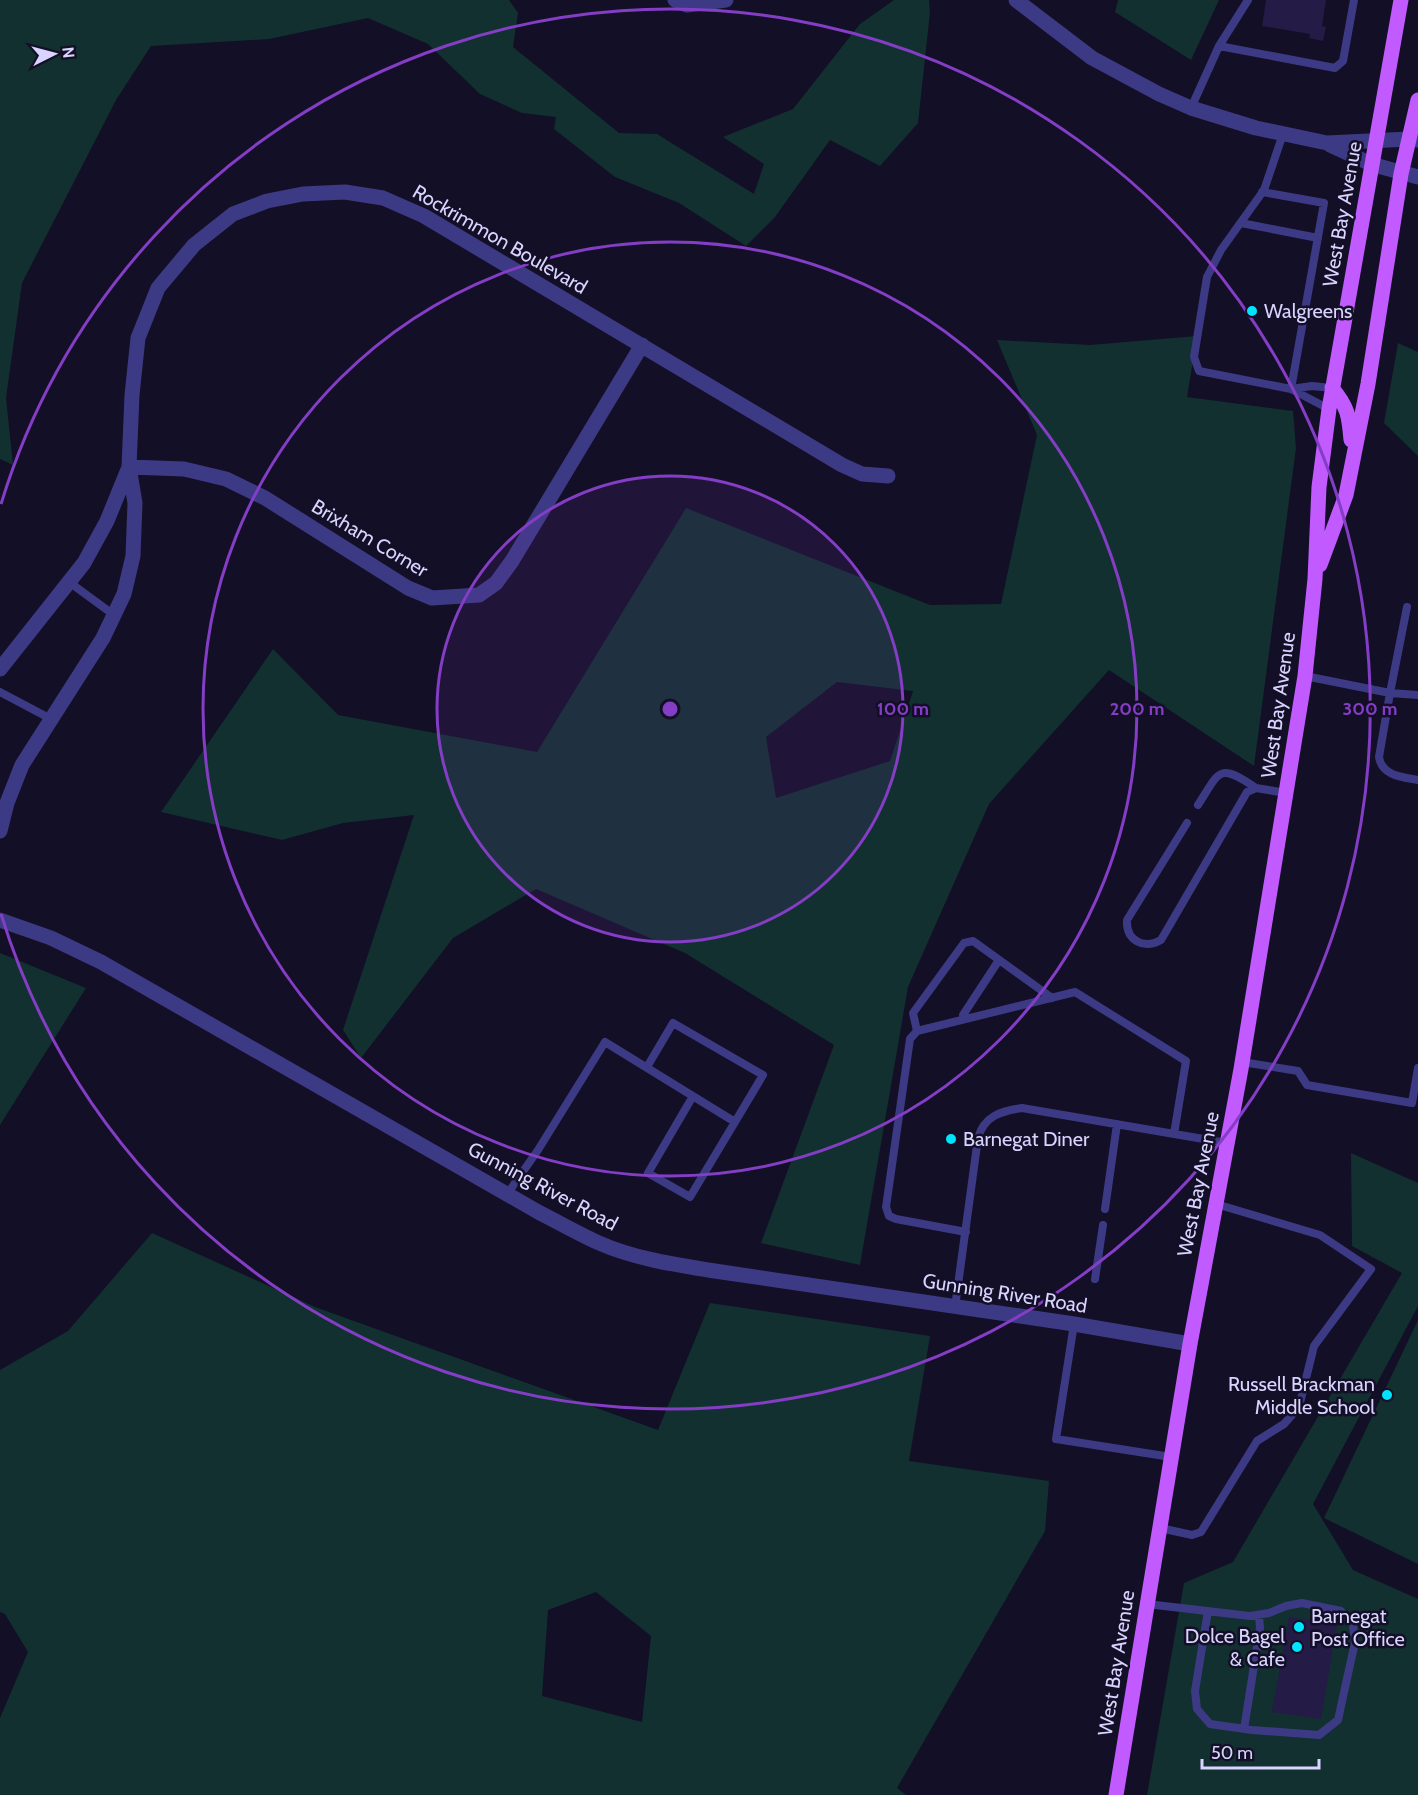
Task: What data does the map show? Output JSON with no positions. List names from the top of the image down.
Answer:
{
  "streets": {
    "main road": ["West Bay Avenue"],
    "street": ["Rockrimmon Boulevard", "Brixham Corner", "Gunning River Road"]
  },
  "crossings": [
    ["West Bay Avenue", "Gunning River Road"],
    ["Rockrimmon Boulevard", "Brixham Corner"]
  ],
  "places": [
    "Walgreens",
    "Barnegat Diner",
    "Russell Brackman Middle School",
    "Barnegat Post Office",
    "Dolce Bagel & Cafe"
  ],
  "scale_bar": "50 m",
  "north": "right",
  "rings": ["100 m", "200 m", "300 m"]
}
